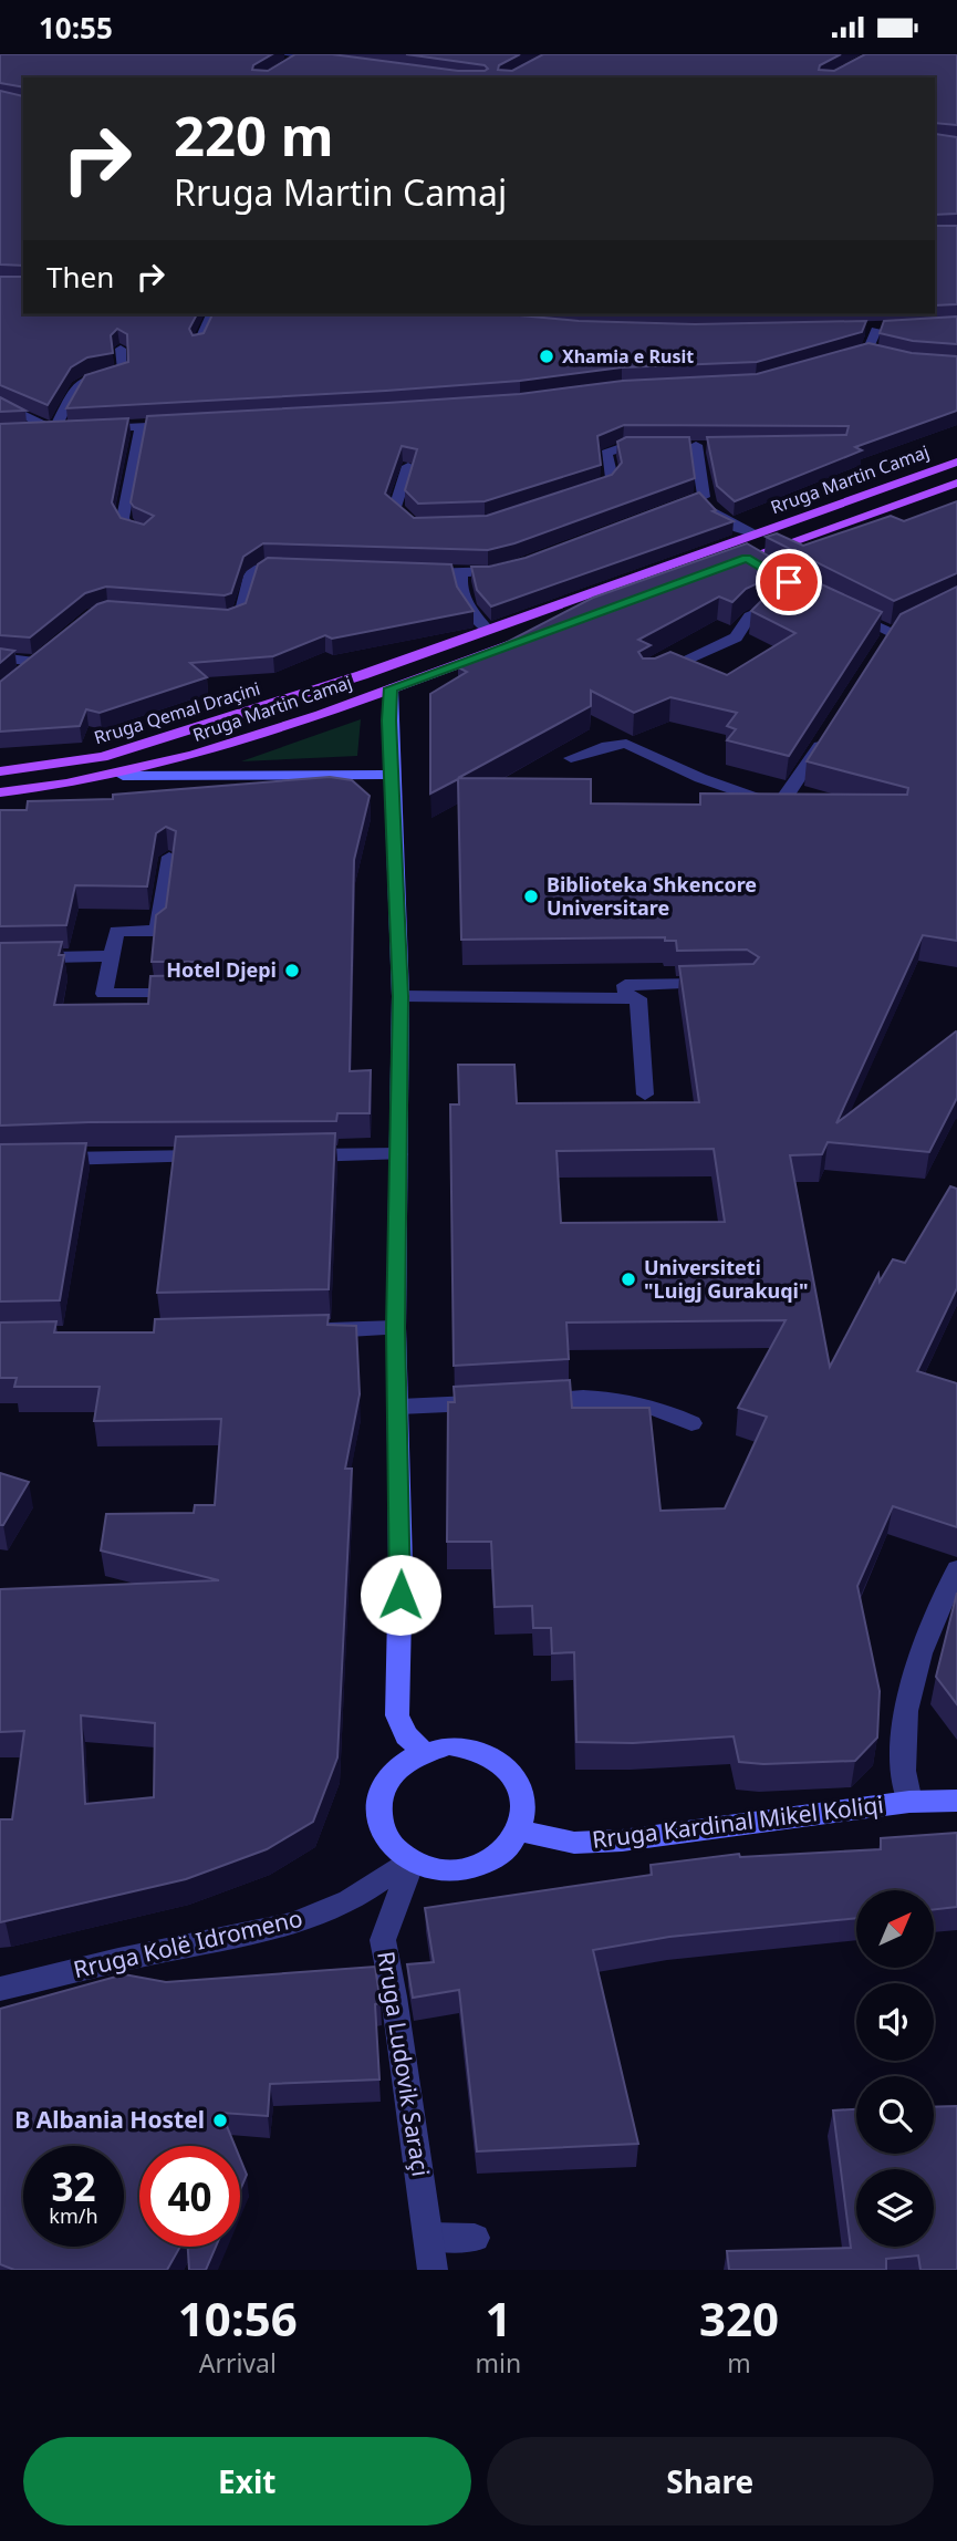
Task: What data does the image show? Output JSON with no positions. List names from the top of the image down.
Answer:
{
  "streets": {
    "main road": ["Rruga Martin Camaj", "Rruga Qemal Draçini"],
    "street": ["Rruga Kardinal Mikel Koliqi", "Rruga Kolë Idromeno", "Rruga Ludovik Saraçi"]
  },
  "crossings": [
    ["Rruga Martin Camaj", "Rruga Qemal Draçini"],
    ["Rruga Kardinal Mikel Koliqi", "Rruga Kolë Idromeno"],
    ["Rruga Kardinal Mikel Koliqi", "Rruga Ludovik Saraçi"],
    ["Rruga Kolë Idromeno", "Rruga Ludovik Saraçi"]
  ],
  "places": [
    "Xhamia e Rusit",
    "Biblioteka Shkencore Universitare",
    "Hotel Djepi",
    "Universiteti \"Luigj Gurakuqi\"",
    "B Albania Hostel"
  ],
  "north": "top right",
  "page": {
    "status": "10:55",
    "turn": ["220 m", "Rruga Martin Camaj"],
    "then": "Then",
    "speed": "32 km/h",
    "limit": "40",
    "eta": [
      "10:56",
      "Arrival",
      "1",
      "min",
      "320",
      "m"
    ],
    "buttons": ["Exit", "Share"]
  }
}
